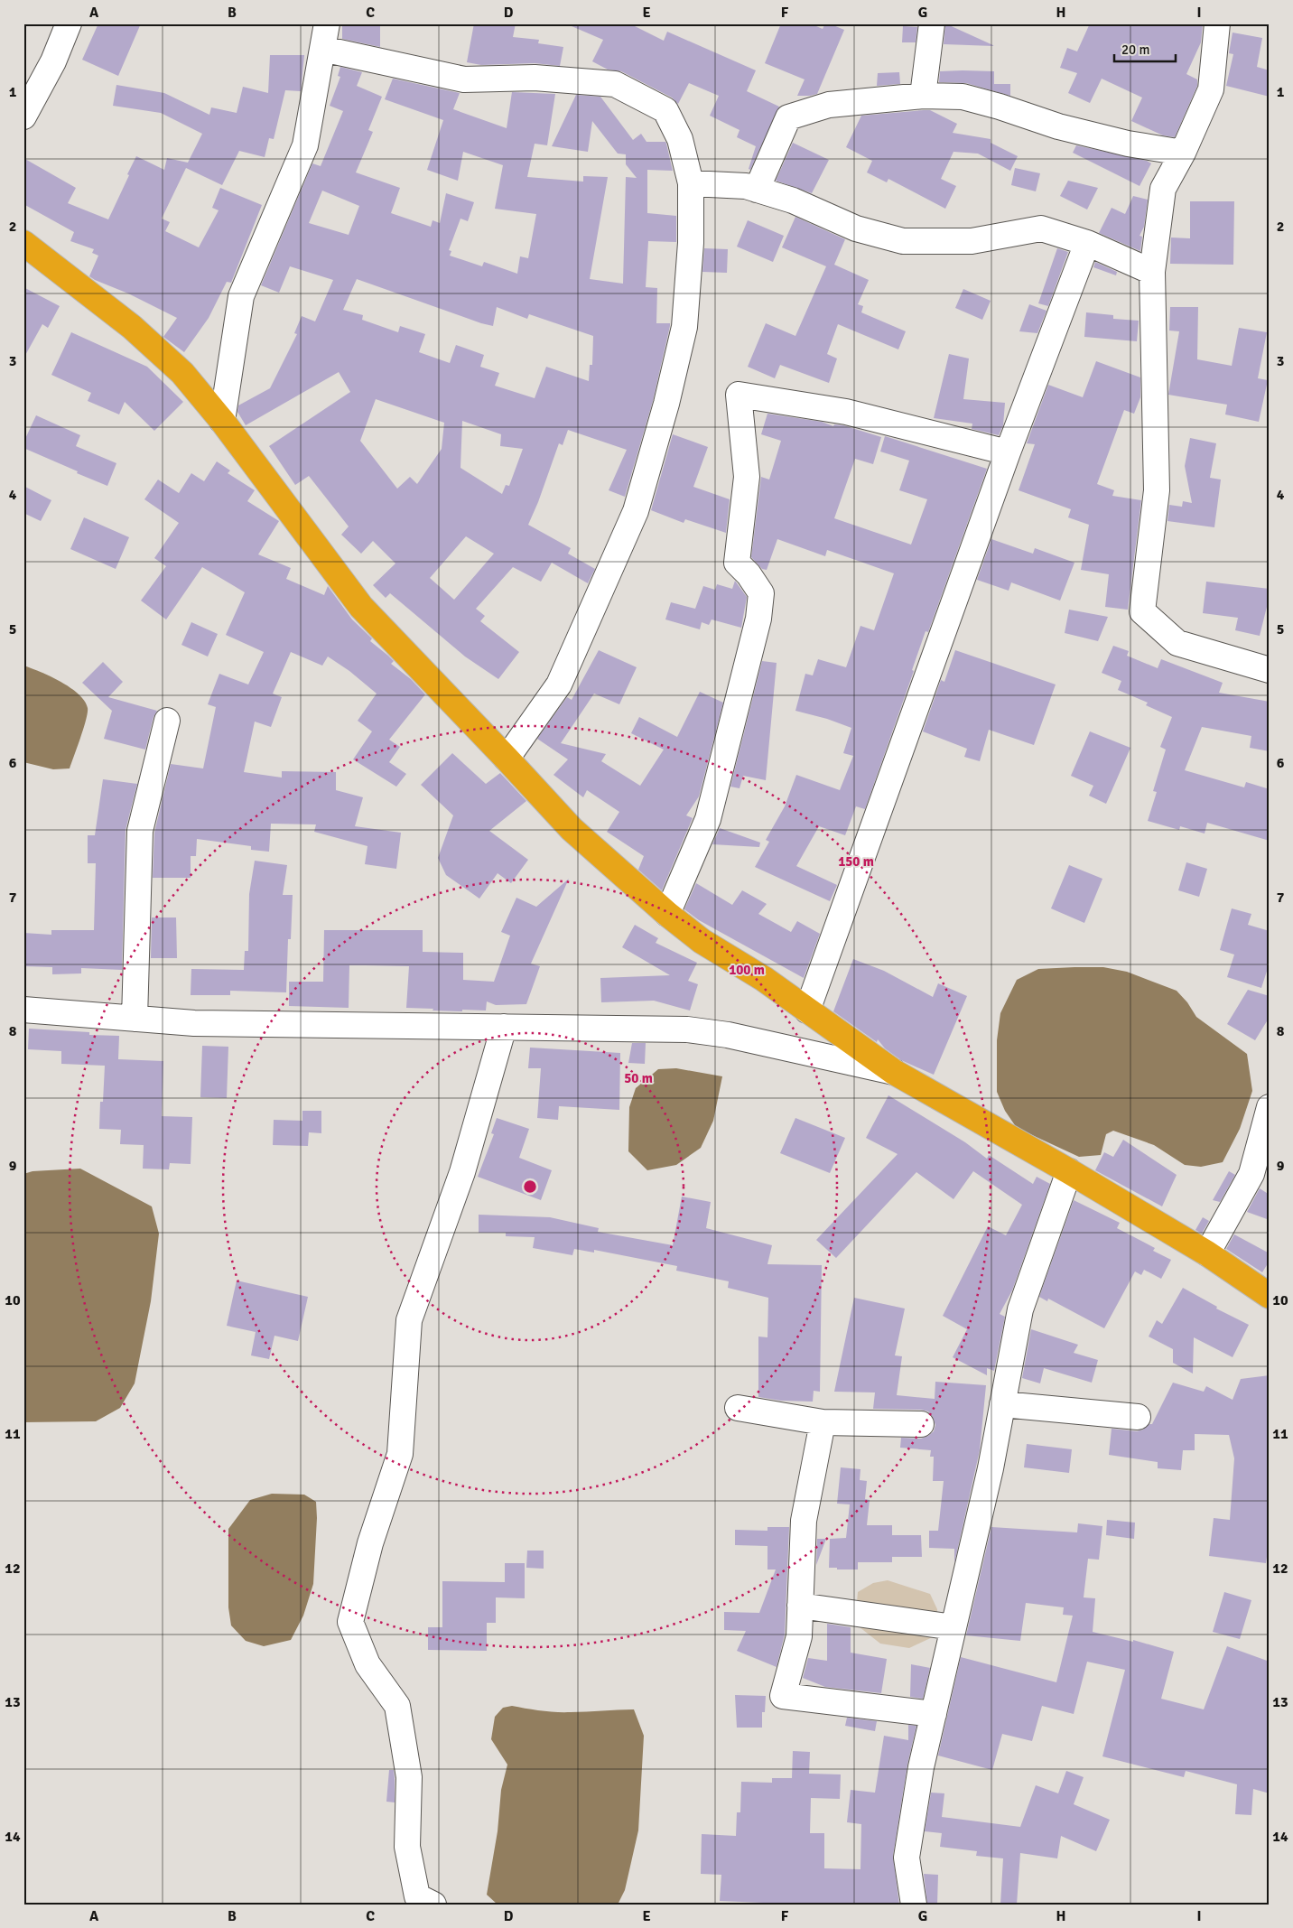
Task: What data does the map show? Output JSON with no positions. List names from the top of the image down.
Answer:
{
  "scale_bar": "20 m",
  "grid": {
    "columns": [
      "A",
      "B",
      "C",
      "D",
      "E",
      "F",
      "G",
      "H",
      "I"
    ],
    "rows": [
      "1",
      "2",
      "3",
      "4",
      "5",
      "6",
      "7",
      "8",
      "9",
      "10",
      "11",
      "12",
      "13",
      "14"
    ]
  },
  "rings": ["150 m", "100 m", "50 m"]
}
